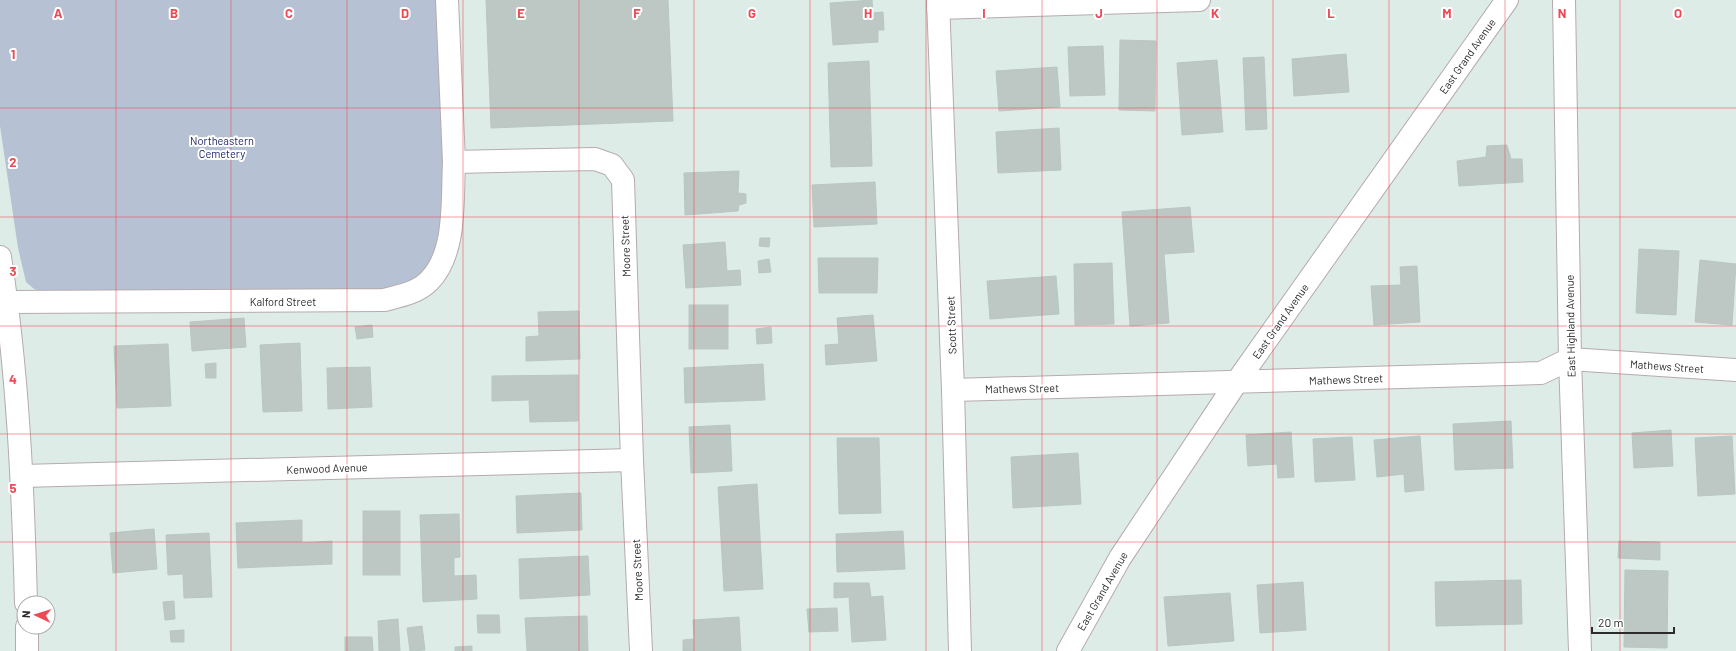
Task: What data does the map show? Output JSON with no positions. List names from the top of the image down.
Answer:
{
  "streets": {
    "street": [
      "East Grand Avenue",
      "Moore Street",
      "Kalford Street",
      "Scott Street",
      "East Highland Avenue",
      "Mathews Street",
      "Kenwood Avenue"
    ]
  },
  "crossings": [
    ["East Grand Avenue", "Mathews Street"],
    ["Moore Street", "Kalford Street"],
    ["Moore Street", "Kenwood Avenue"],
    ["Scott Street", "Mathews Street"],
    ["East Highland Avenue", "Mathews Street"]
  ],
  "parks": ["Northeastern Cemetery"],
  "scale_bar": "20 m",
  "north": "left",
  "grid": {
    "columns": [
      "A",
      "B",
      "C",
      "D",
      "E",
      "F",
      "G",
      "H",
      "I",
      "J",
      "K",
      "L",
      "M",
      "N",
      "O"
    ],
    "rows": [
      "1",
      "2",
      "3",
      "4",
      "5"
    ]
  }
}
